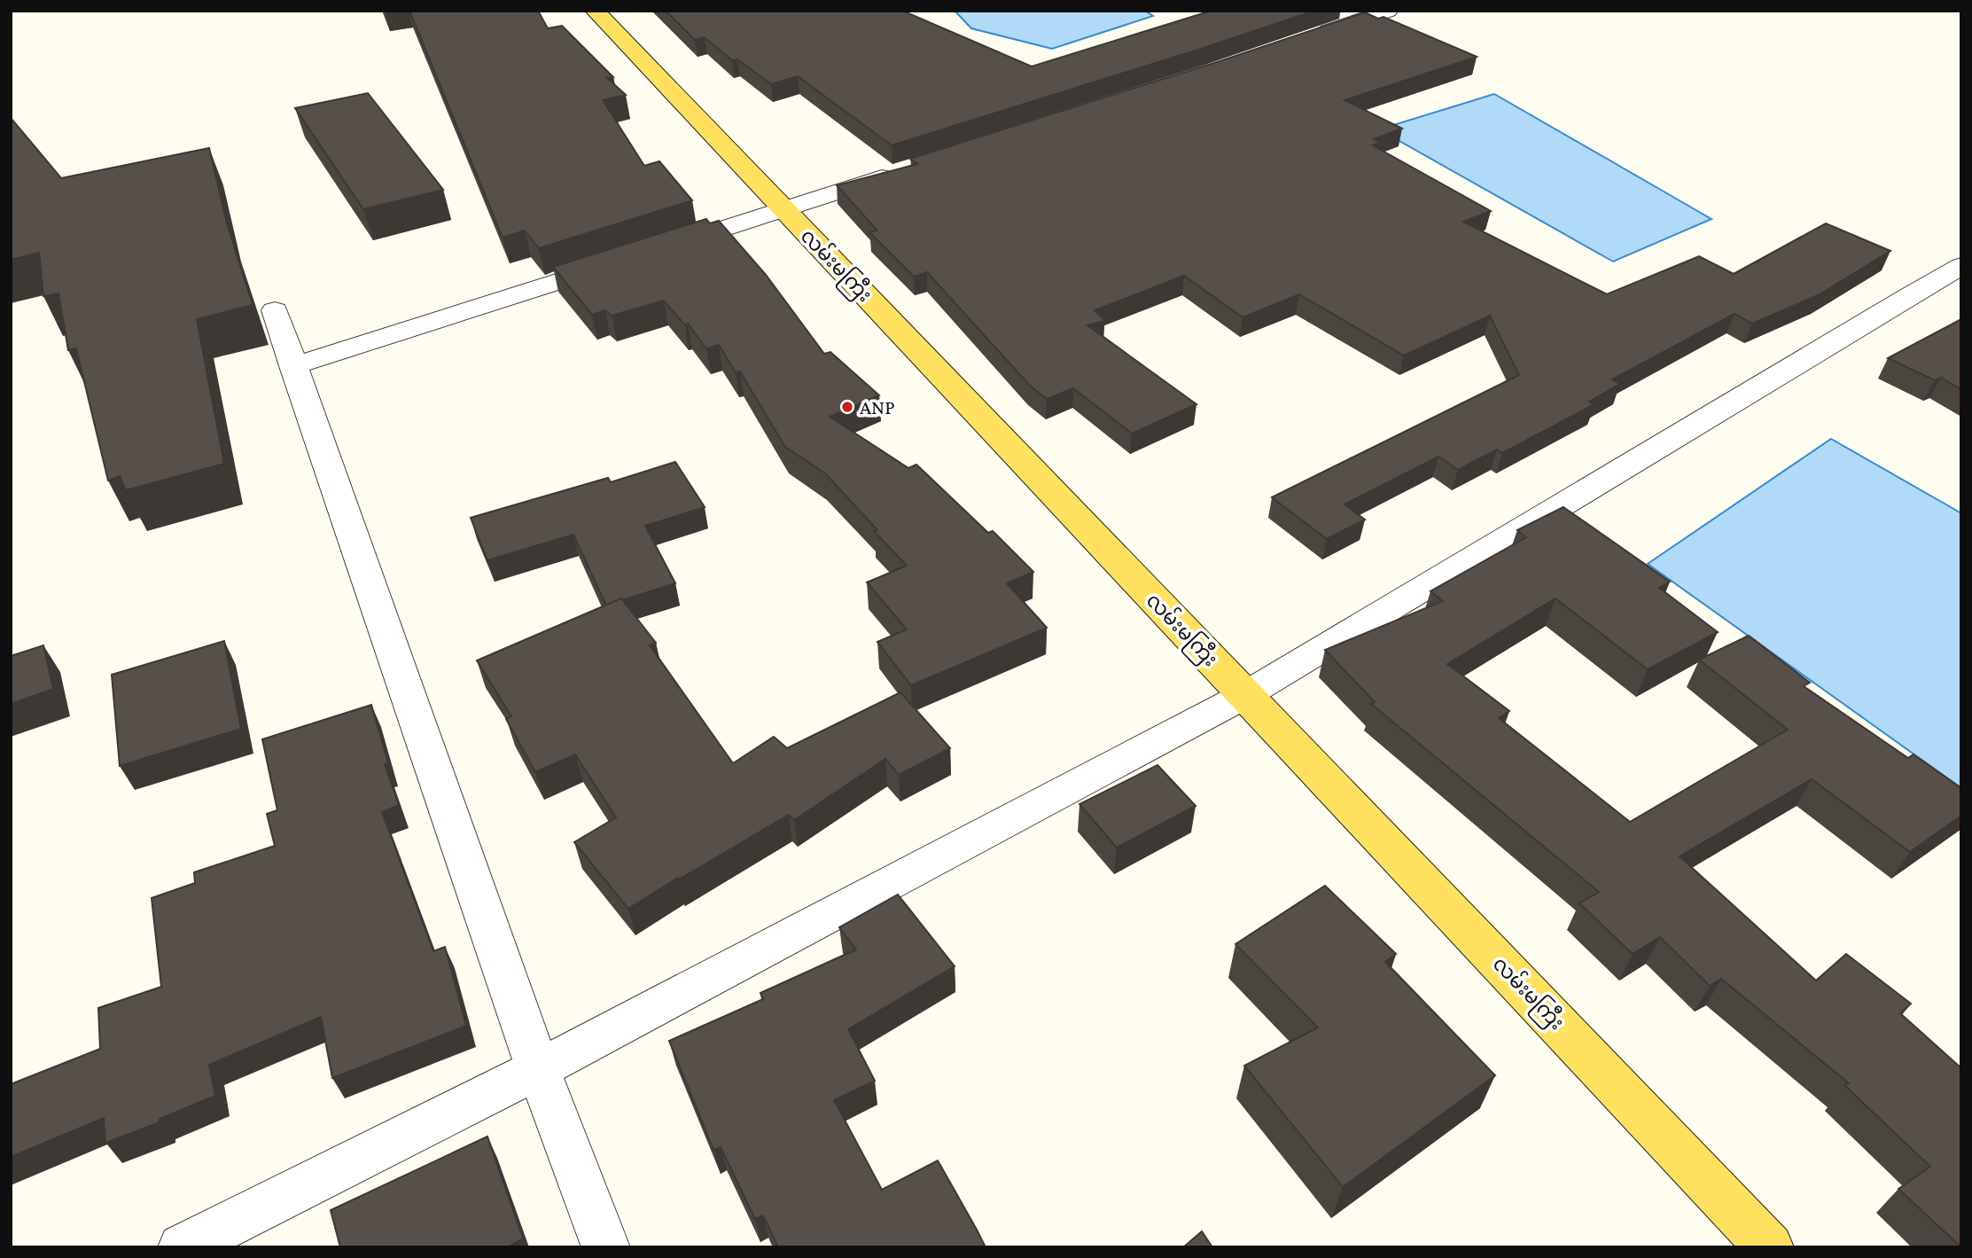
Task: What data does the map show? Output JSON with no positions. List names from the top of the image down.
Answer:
{
  "streets": {
    "main road": ["လမ်းမကြီး"]
  },
  "places": ["ANP"]
}
